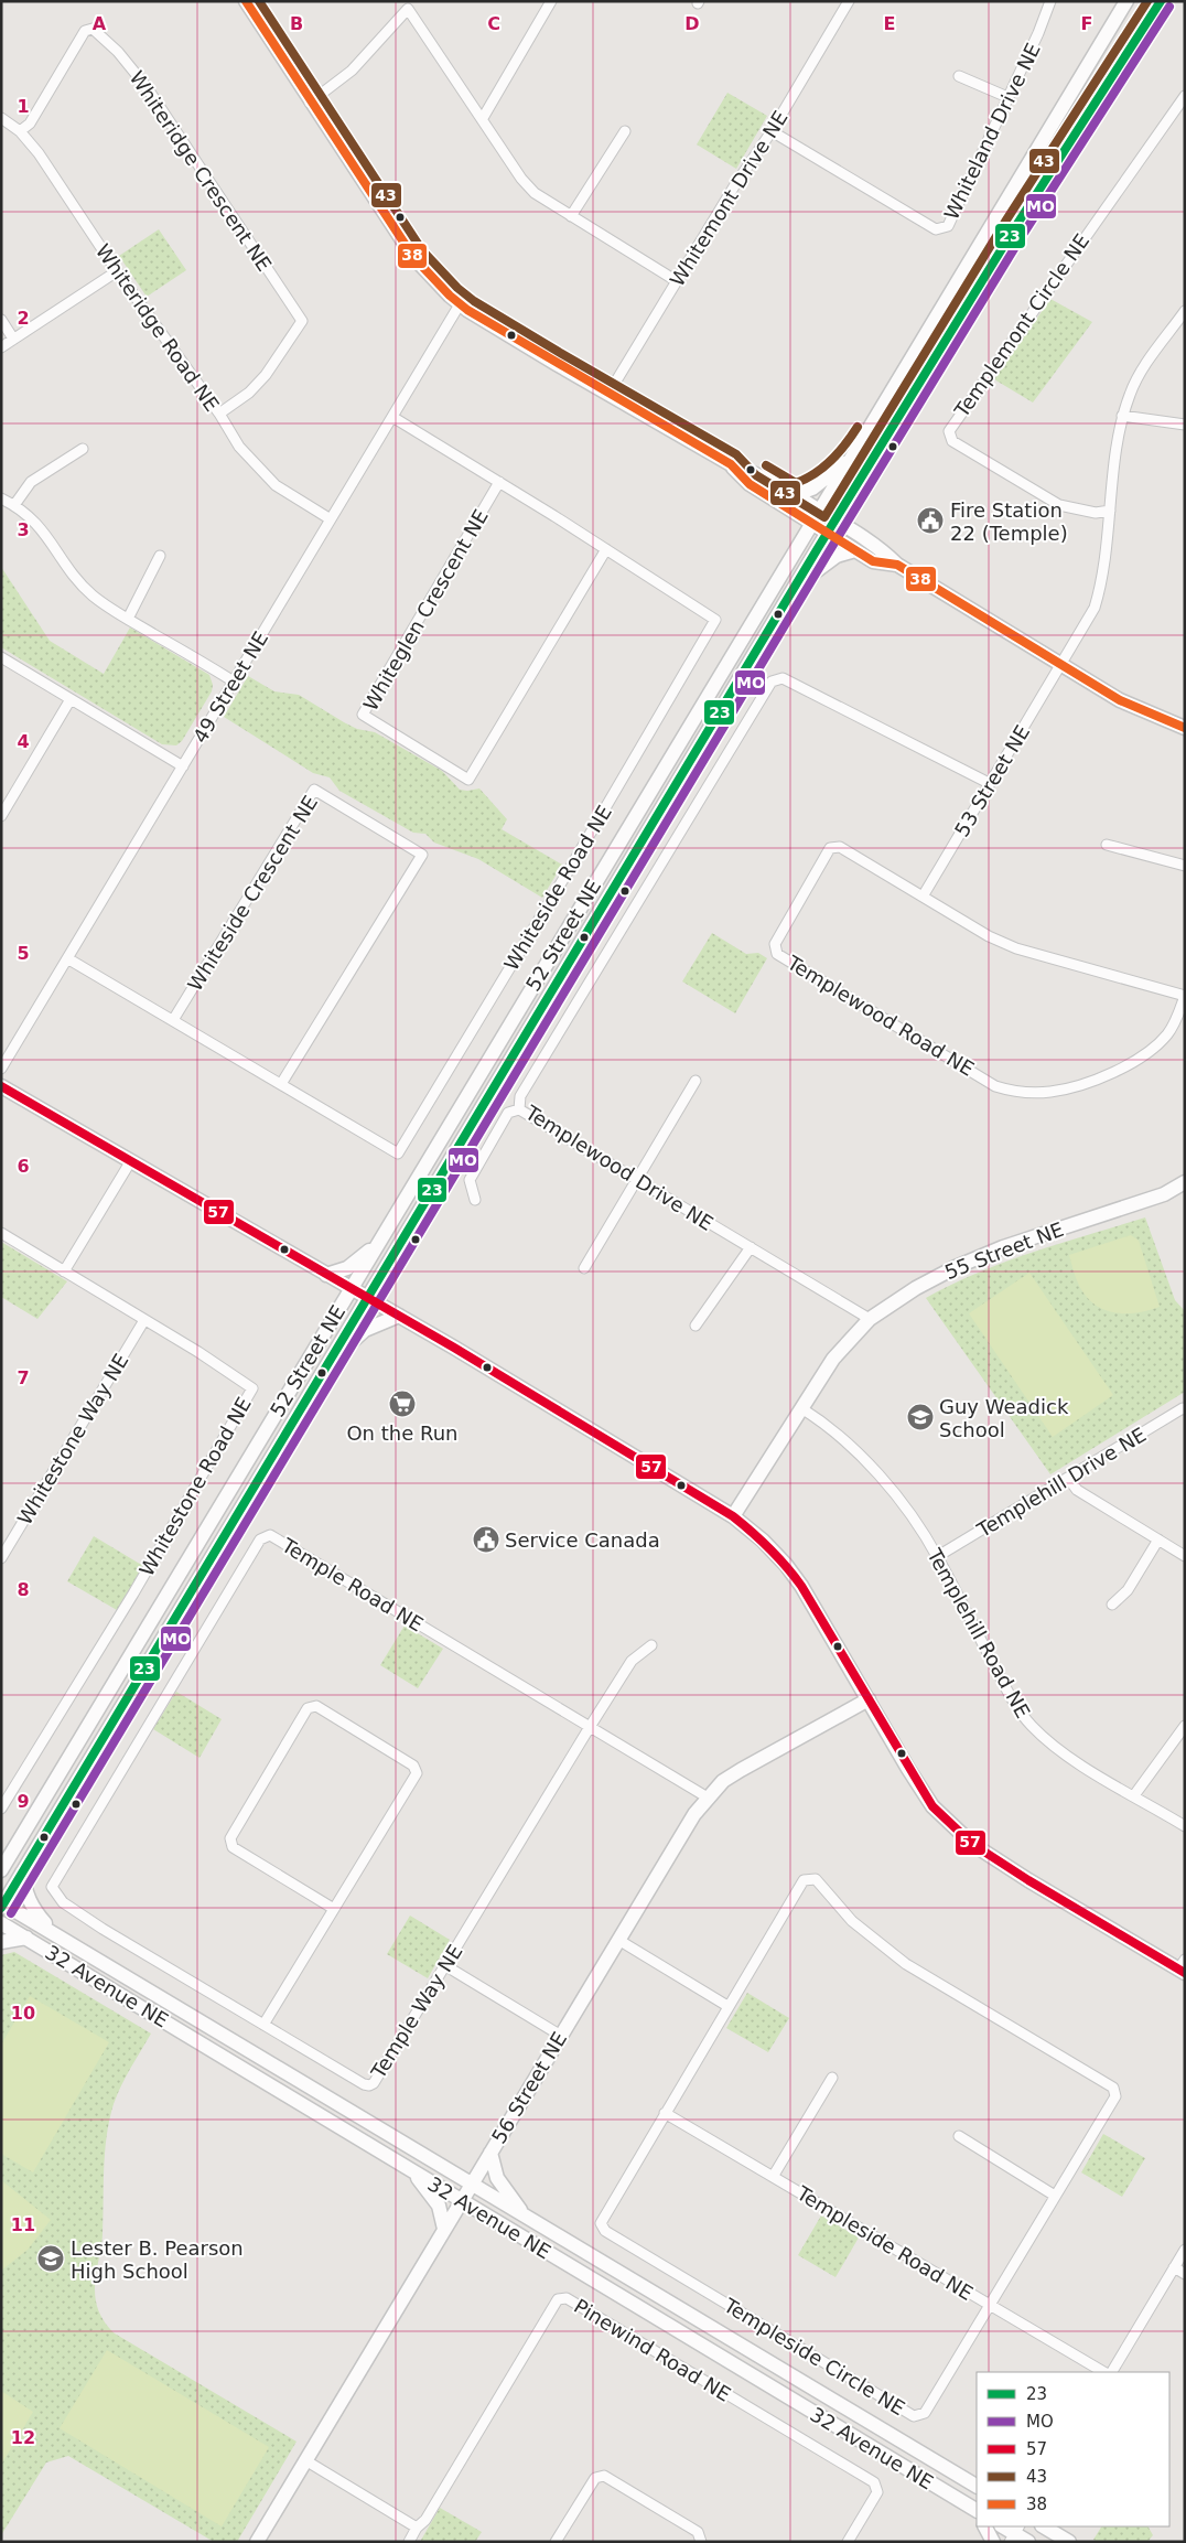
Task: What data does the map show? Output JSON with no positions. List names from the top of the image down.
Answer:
{
  "streets": {
    "main road": [
      "52 Street NE",
      "55 Street NE",
      "32 Avenue NE",
      "56 Street NE"
    ],
    "street": [
      "Whiteland Drive NE",
      "Whiteridge Crescent NE",
      "Whitemont Drive NE",
      "Templemont Circle NE",
      "Whiteridge Road NE",
      "Whiteglen Crescent NE",
      "49 Street NE",
      "53 Street NE",
      "Whiteside Road NE",
      "Whiteside Crescent NE",
      "Templewood Road NE",
      "Templewood Drive NE",
      "Whitestone Way NE",
      "Templehill Drive NE",
      "Whitestone Road NE",
      "Temple Road NE",
      "Templehill Road NE",
      "Temple Way NE",
      "Templeside Road NE",
      "Pinewind Road NE",
      "Templeside Circle NE"
    ]
  },
  "crossings": [
    ["Whiteland Drive NE", "Whitemont Drive NE"],
    ["Whiteridge Crescent NE", "Whiteridge Road NE"],
    ["Templemont Circle NE", "53 Street NE"],
    ["Whiteridge Road NE", "49 Street NE"],
    ["Whiteglen Crescent NE", "Whiteside Road NE"],
    ["49 Street NE", "Whiteside Road NE"],
    ["53 Street NE", "Templewood Road NE"],
    ["53 Street NE", "Templewood Drive NE"],
    ["Whiteside Road NE", "Whiteside Crescent NE"],
    ["52 Street NE", "32 Avenue NE"],
    ["Templewood Drive NE", "55 Street NE"],
    ["55 Street NE", "Templehill Road NE"],
    ["Whitestone Way NE", "Whitestone Road NE"],
    ["Templehill Drive NE", "Templehill Road NE"],
    ["Temple Road NE", "Temple Way NE"],
    ["Temple Road NE", "56 Street NE"],
    ["32 Avenue NE", "56 Street NE"],
    ["Templeside Road NE", "Templeside Circle NE"]
  ],
  "places": {
    "public building": ["Fire Station 22 (Temple)", "Service Canada"],
    "supermarket": ["On the Run"],
    "school or university": ["Guy Weadick School", "Lester B. Pearson High School"]
  },
  "lines": [
    "transit line 23",
    "transit line 43",
    "transit line 38",
    "transit line MO",
    "transit line 57"
  ],
  "legend": [
    "23",
    "MO",
    "57",
    "43",
    "38"
  ],
  "grid": {
    "columns": [
      "A",
      "B",
      "C",
      "D",
      "E",
      "F"
    ],
    "rows": [
      "1",
      "2",
      "3",
      "4",
      "5",
      "6",
      "7",
      "8",
      "9",
      "10",
      "11",
      "12"
    ]
  }
}
